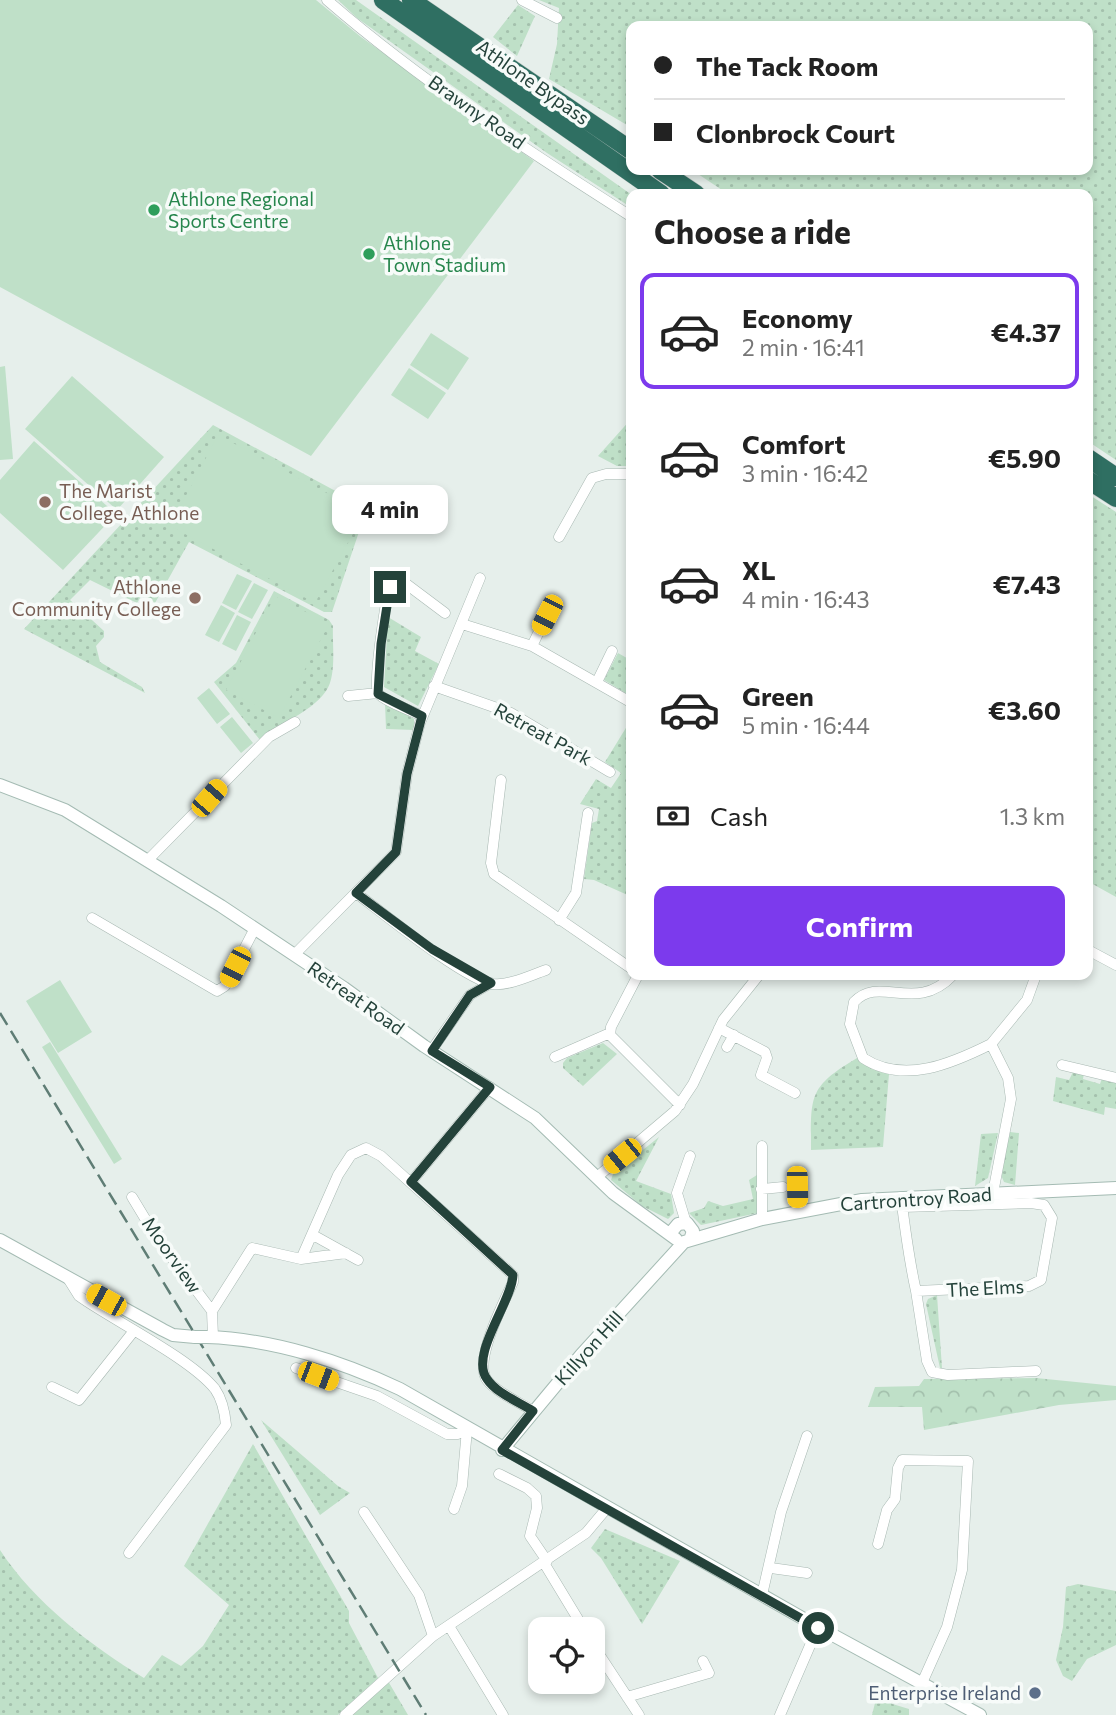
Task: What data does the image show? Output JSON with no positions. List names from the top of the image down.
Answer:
{
  "streets": {
    "highway": ["Athlone Bypass"],
    "street": [
      "Brawny Road",
      "Retreat Park",
      "Retreat Road",
      "Cartrontroy Road",
      "Moorview",
      "The Elms",
      "Killyon Hill"
    ]
  },
  "crossings": [
    ["Retreat Road", "Cartrontroy Road"],
    ["Retreat Road", "Killyon Hill"],
    ["Cartrontroy Road", "The Elms"],
    ["Cartrontroy Road", "Killyon Hill"]
  ],
  "places": [
    "Athlone Regional Sports Centre",
    "Athlone Town Stadium",
    "The Marist College, Athlone",
    "Athlone Community College",
    "Enterprise Ireland"
  ],
  "page": {
    "banner": ["The Tack Room", "Clonbrock Court"],
    "heading": "Choose a ride",
    "list": [
      {
        "name": "Economy",
        "note": "2 min · 16:41",
        "value": "€4.37"
      },
      {
        "name": "Comfort",
        "note": "3 min · 16:42",
        "value": "€5.90"
      },
      {
        "name": "XL",
        "note": "4 min · 16:43",
        "value": "€7.43"
      },
      {
        "name": "Green",
        "note": "5 min · 16:44",
        "value": "€3.60"
      }
    ],
    "bubble": "4 min",
    "pay": ["Cash", "1.3 km"],
    "buttons": "Confirm"
  }
}
